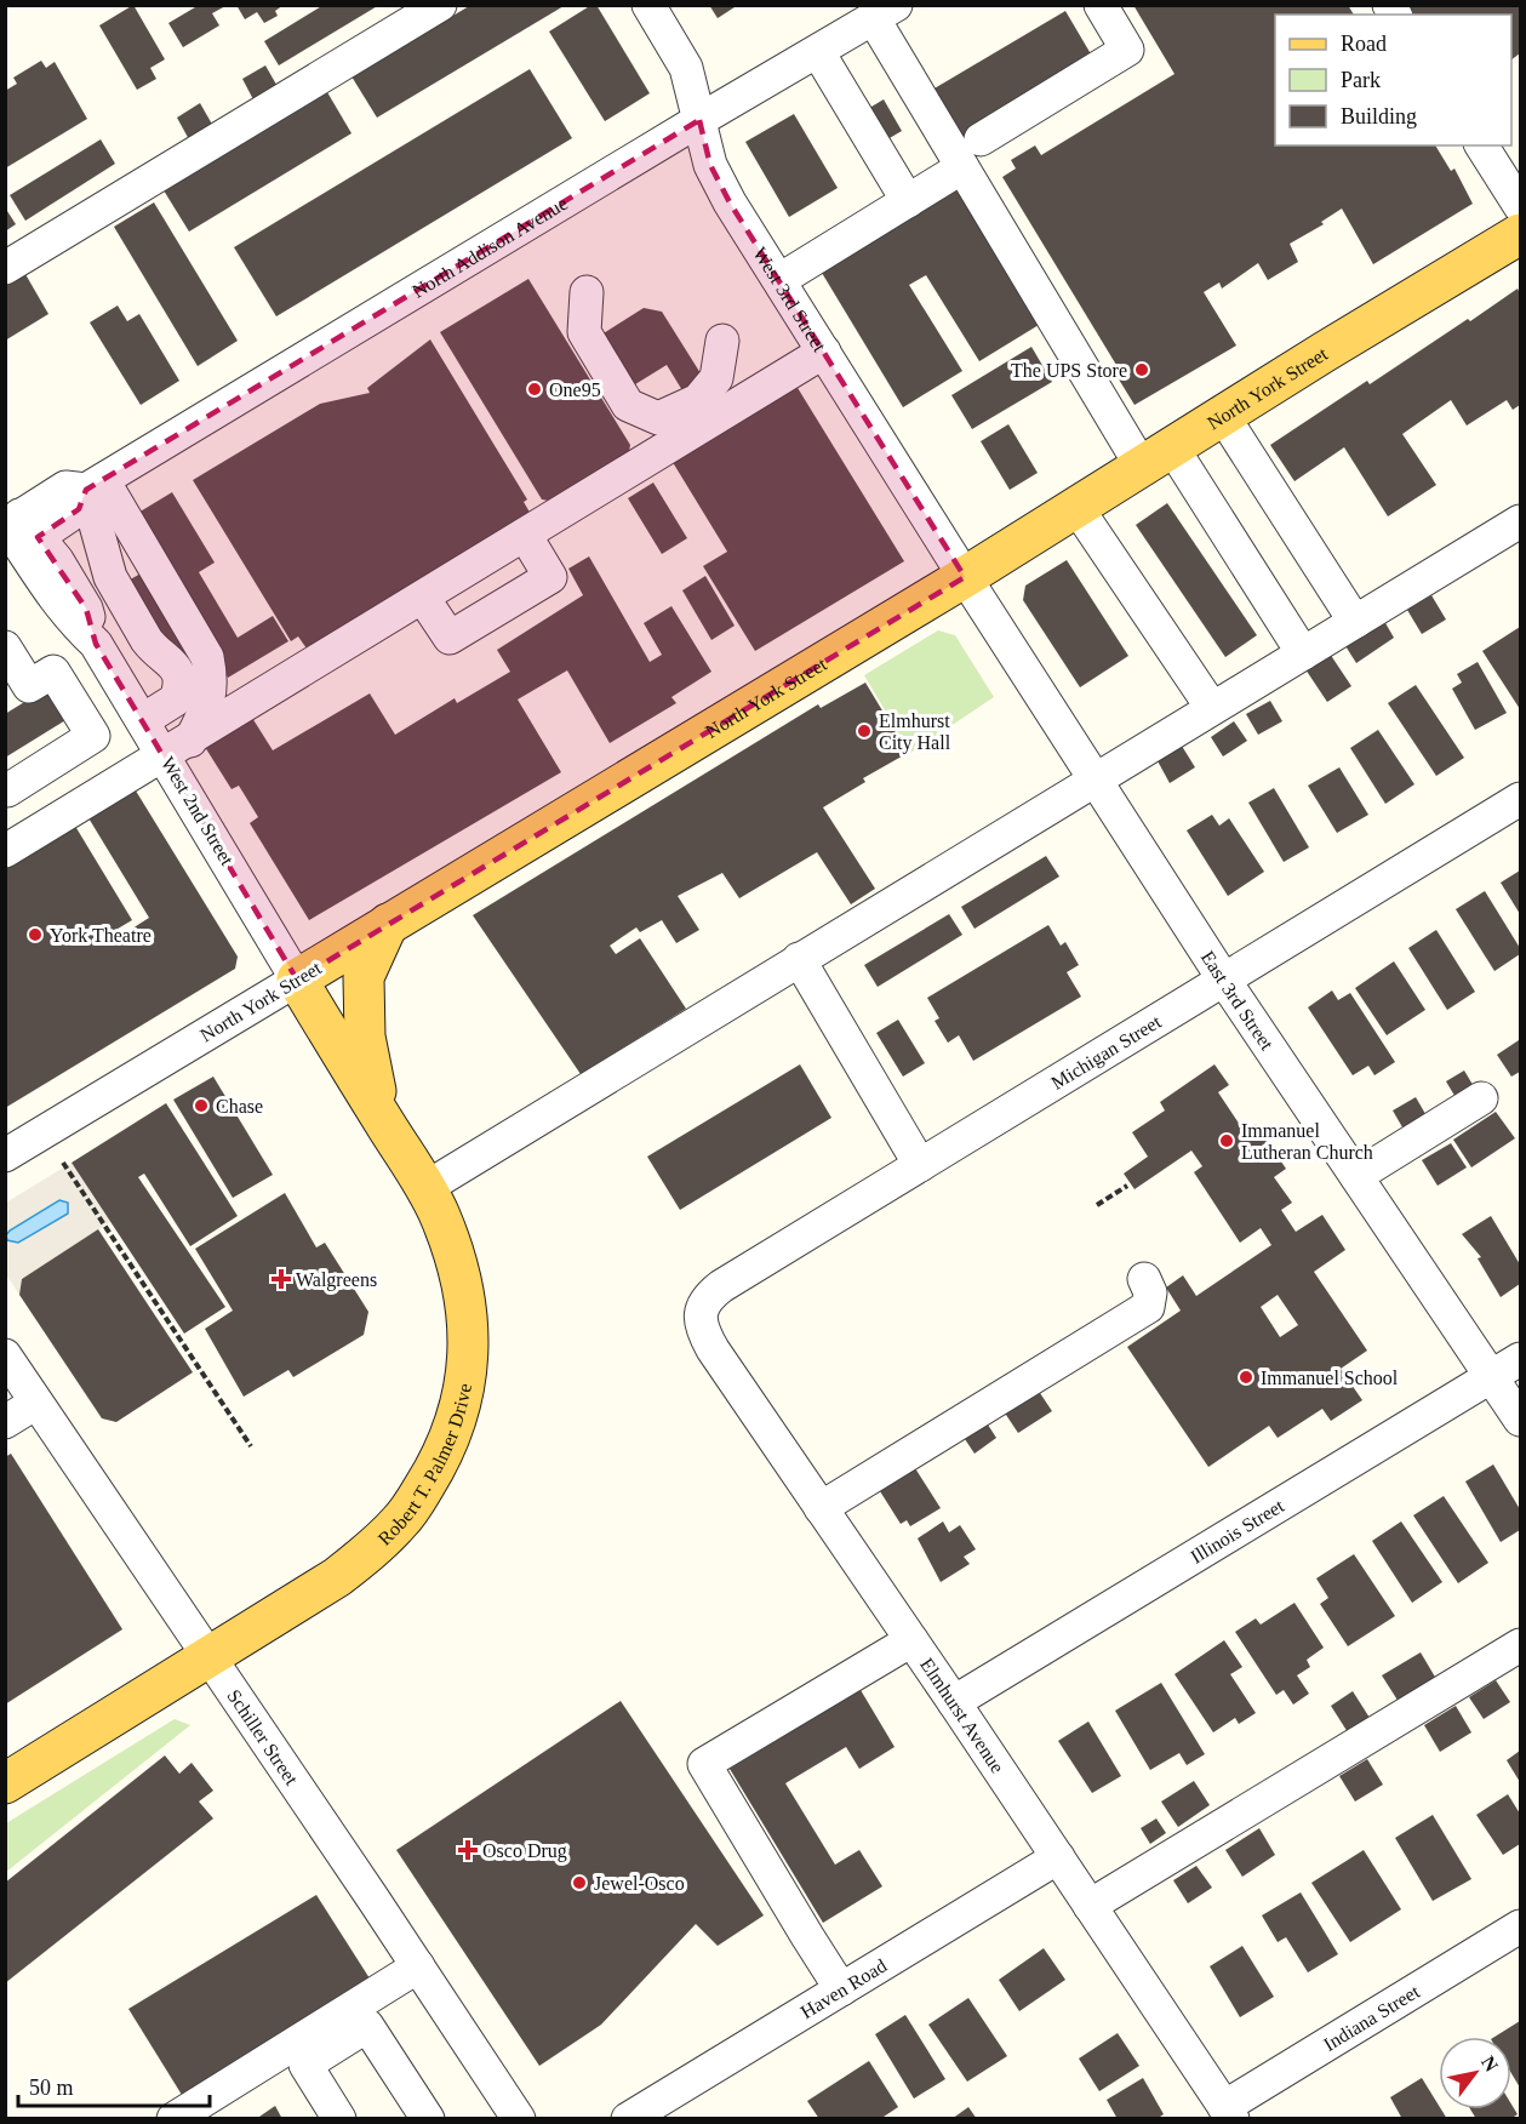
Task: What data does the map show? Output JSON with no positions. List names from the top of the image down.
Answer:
{
  "streets": {
    "main road": ["North York Street", "Robert T. Palmer Drive"],
    "street": [
      "North Addison Avenue",
      "West 3rd Street",
      "West 2nd Street",
      "East 3rd Street",
      "Michigan Street",
      "Illinois Street",
      "Elmhurst Avenue",
      "Schiller Street",
      "Haven Road",
      "Indiana Street"
    ]
  },
  "crossings": [
    ["North Addison Avenue", "West 3rd Street"],
    ["North Addison Avenue", "West 2nd Street"],
    ["West 3rd Street", "North York Street"],
    ["West 3rd Street", "East 3rd Street"],
    ["North York Street", "West 2nd Street"],
    ["North York Street", "East 3rd Street"],
    ["North York Street", "Robert T. Palmer Drive"],
    ["West 2nd Street", "Robert T. Palmer Drive"],
    ["East 3rd Street", "Michigan Street"],
    ["East 3rd Street", "Illinois Street"],
    ["Michigan Street", "Elmhurst Avenue"],
    ["Robert T. Palmer Drive", "Schiller Street"],
    ["Illinois Street", "Elmhurst Avenue"],
    ["Elmhurst Avenue", "Haven Road"],
    ["Elmhurst Avenue", "Indiana Street"]
  ],
  "places": {
    "other": [
      "The UPS Store",
      "One95",
      "Elmhurst City Hall",
      "York Theatre",
      "Chase",
      "Immanuel Lutheran Church",
      "Immanuel School",
      "Jewel-Osco"
    ],
    "health": ["Walgreens", "Osco Drug"]
  },
  "legend": ["Road", "Park", "Building"],
  "scale_bar": "50 m",
  "north": "top right"
}
